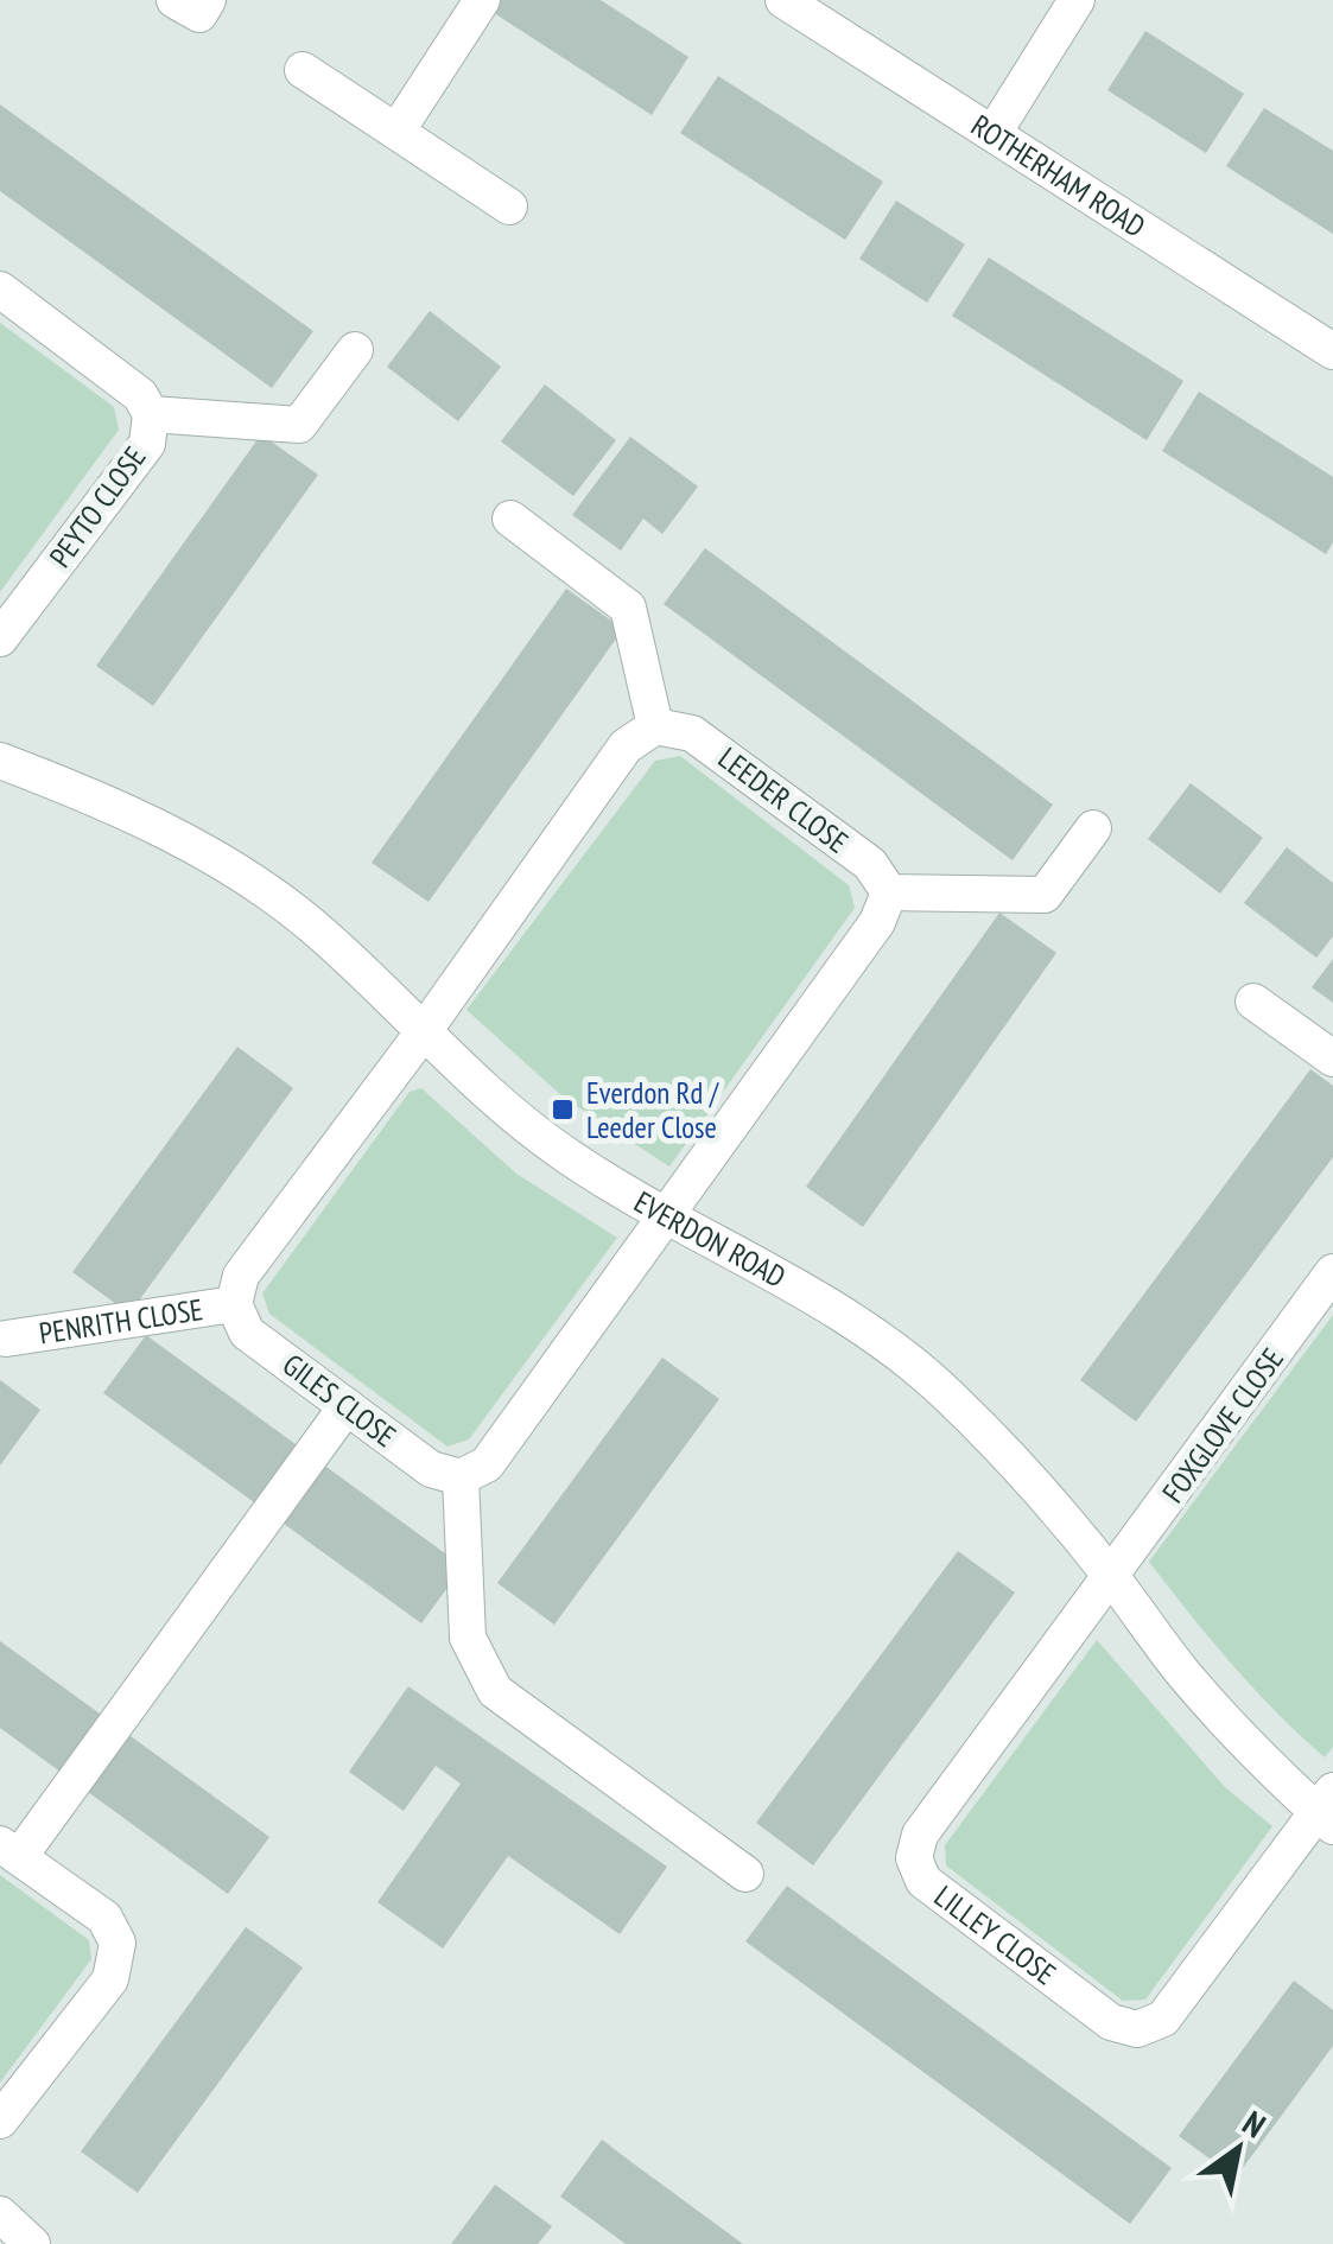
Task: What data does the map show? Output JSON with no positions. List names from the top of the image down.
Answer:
{
  "streets": {
    "street": [
      "ROTHERHAM ROAD",
      "PEYTO CLOSE",
      "LEEDER CLOSE",
      "EVERDON ROAD",
      "PENRITH CLOSE",
      "GILES CLOSE",
      "FOXGLOVE CLOSE",
      "LILLEY CLOSE"
    ]
  },
  "crossings": [
    ["EVERDON ROAD", "FOXGLOVE CLOSE"],
    ["EVERDON ROAD", "LILLEY CLOSE"],
    ["PENRITH CLOSE", "GILES CLOSE"],
    ["FOXGLOVE CLOSE", "LILLEY CLOSE"]
  ],
  "places": {
    "transit": ["Everdon Rd / Leeder Close"]
  },
  "north": "top right"
}
